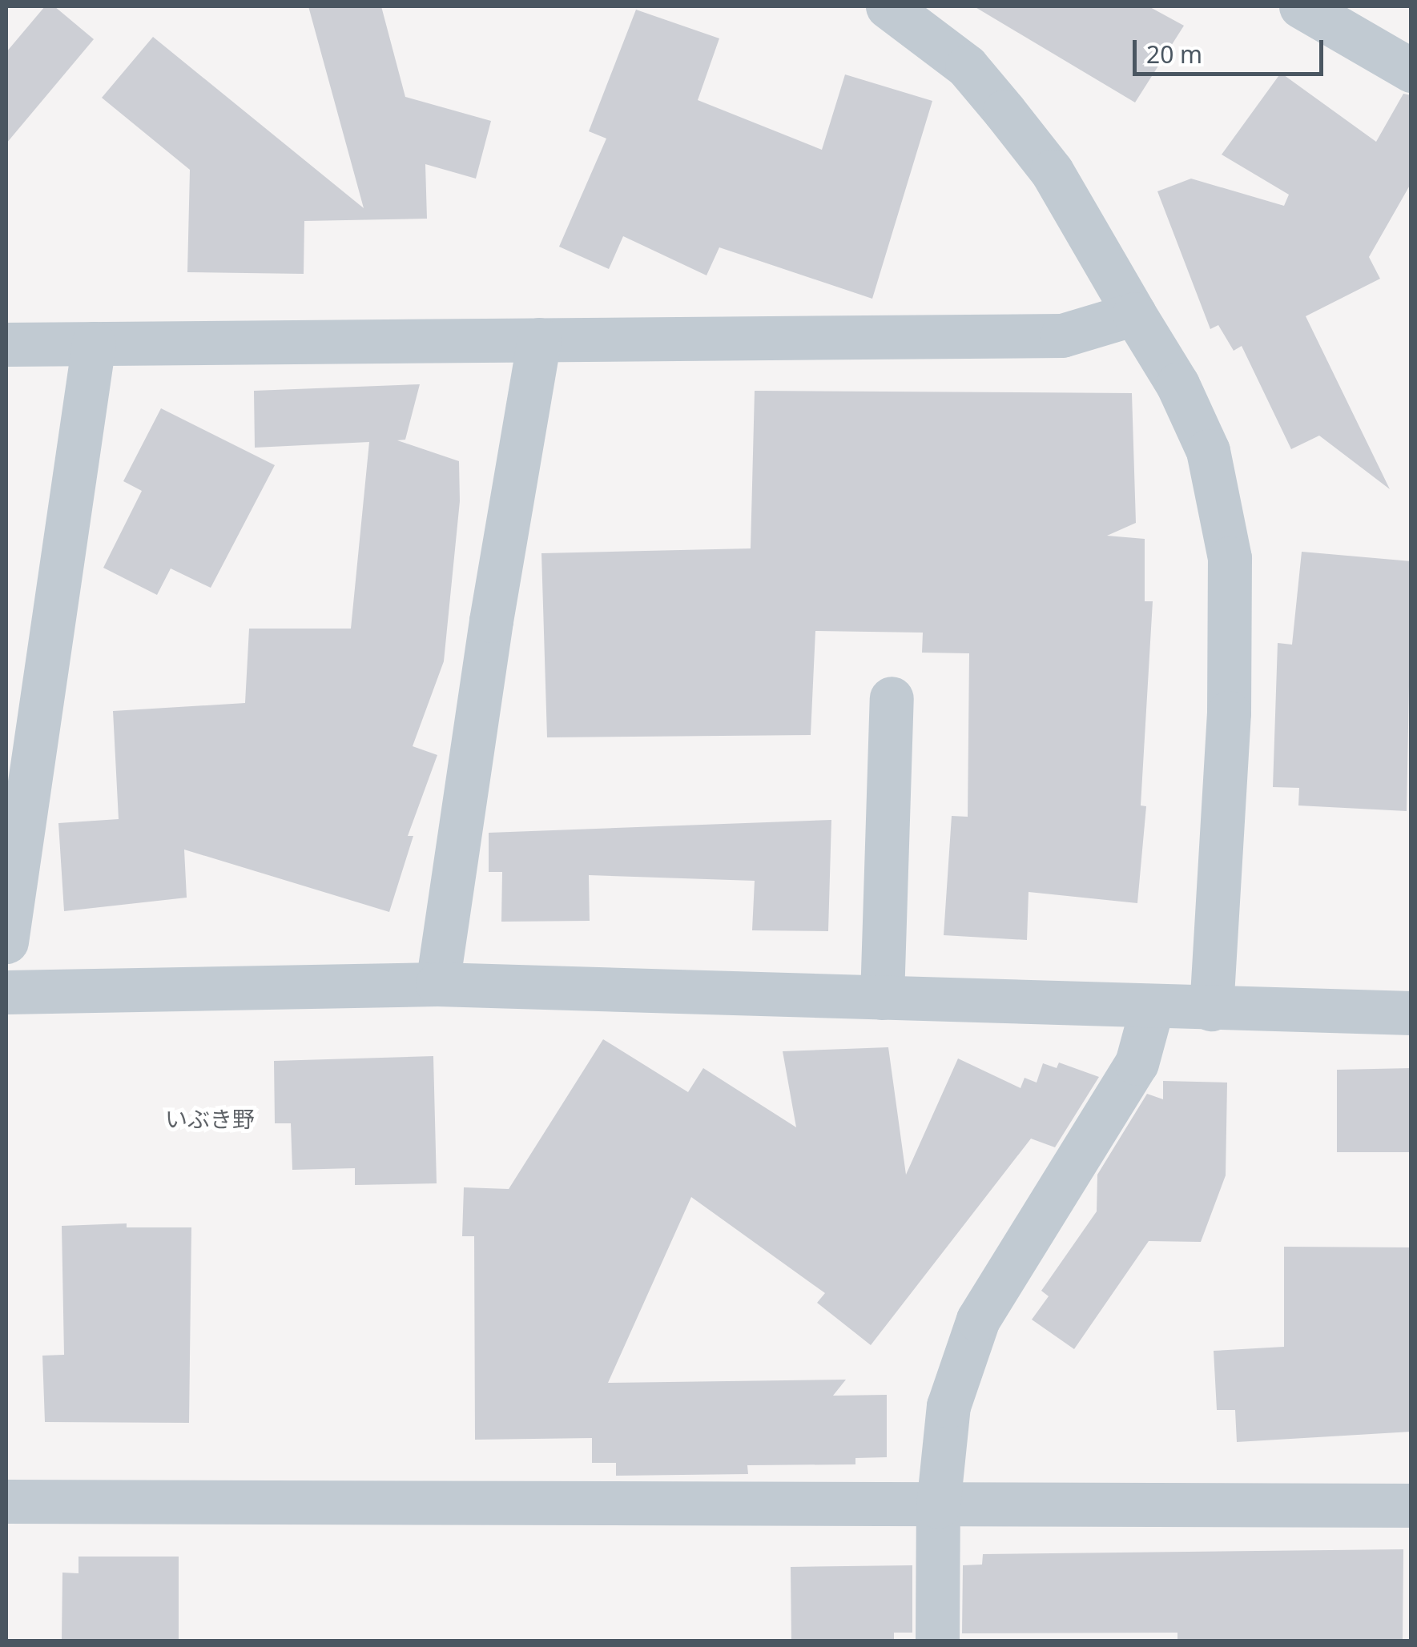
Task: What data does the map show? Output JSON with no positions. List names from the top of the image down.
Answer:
{
  "districts": ["いぶき野"],
  "scale_bar": "20 m"
}
